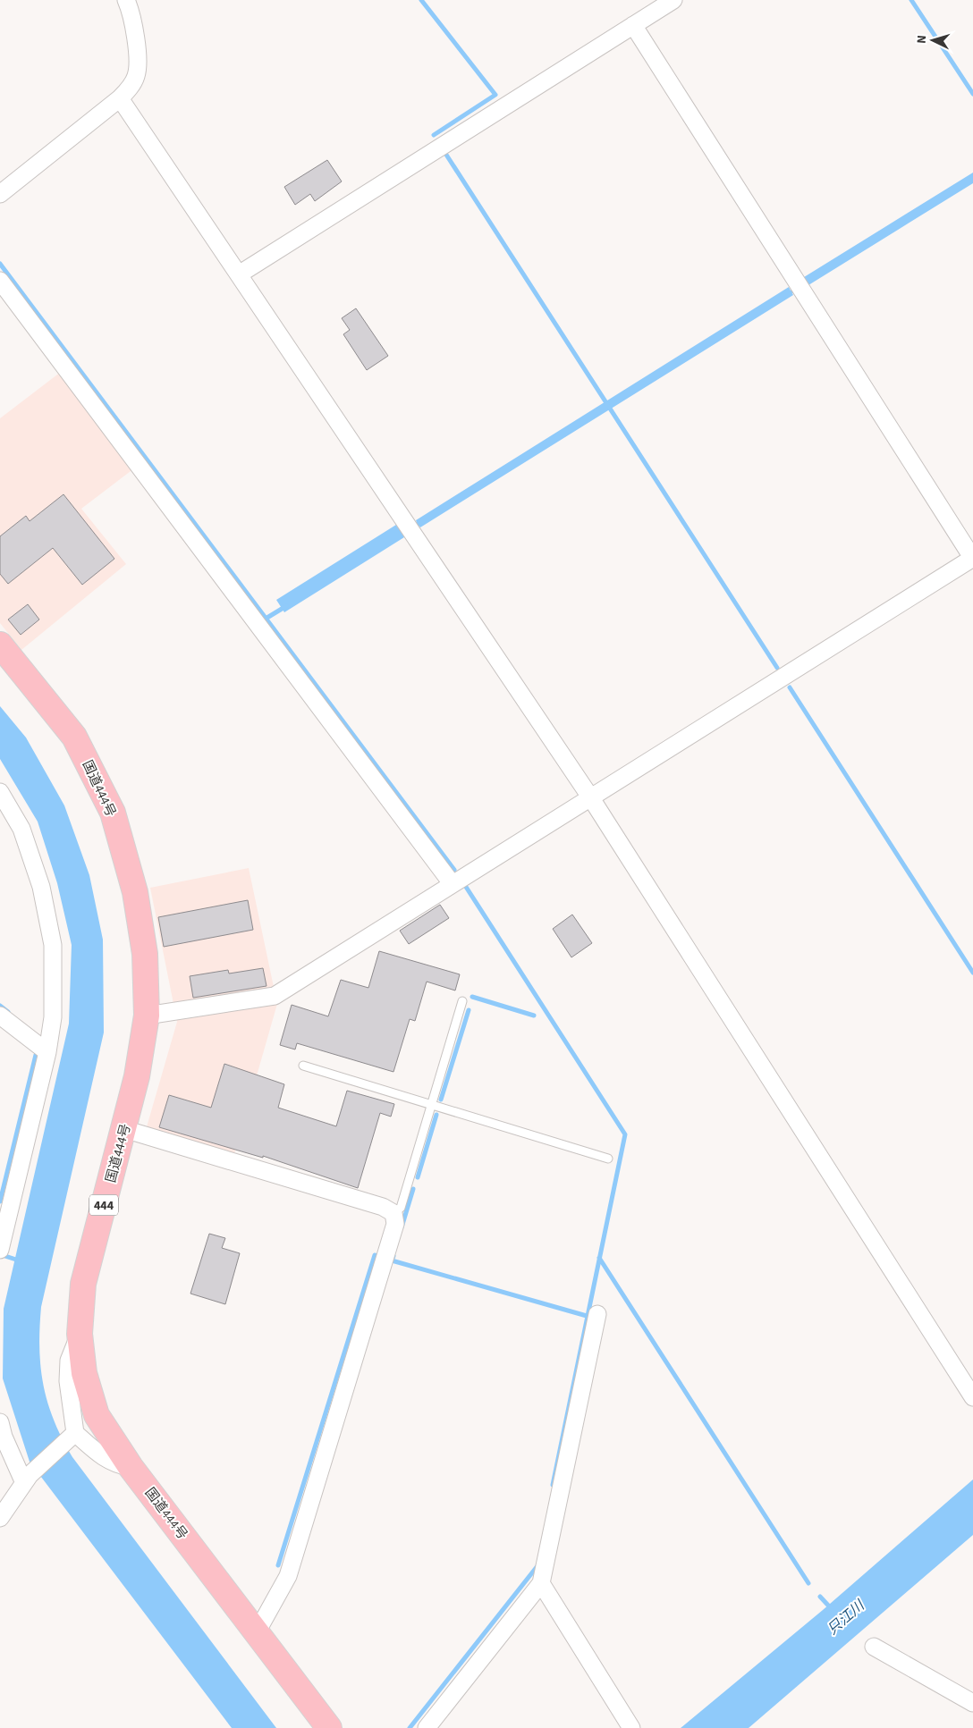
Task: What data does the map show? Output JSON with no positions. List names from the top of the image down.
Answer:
{
  "streets": {
    "highway": ["国道444号", "444"]
  },
  "water": ["只江川"],
  "north": "left"
}
